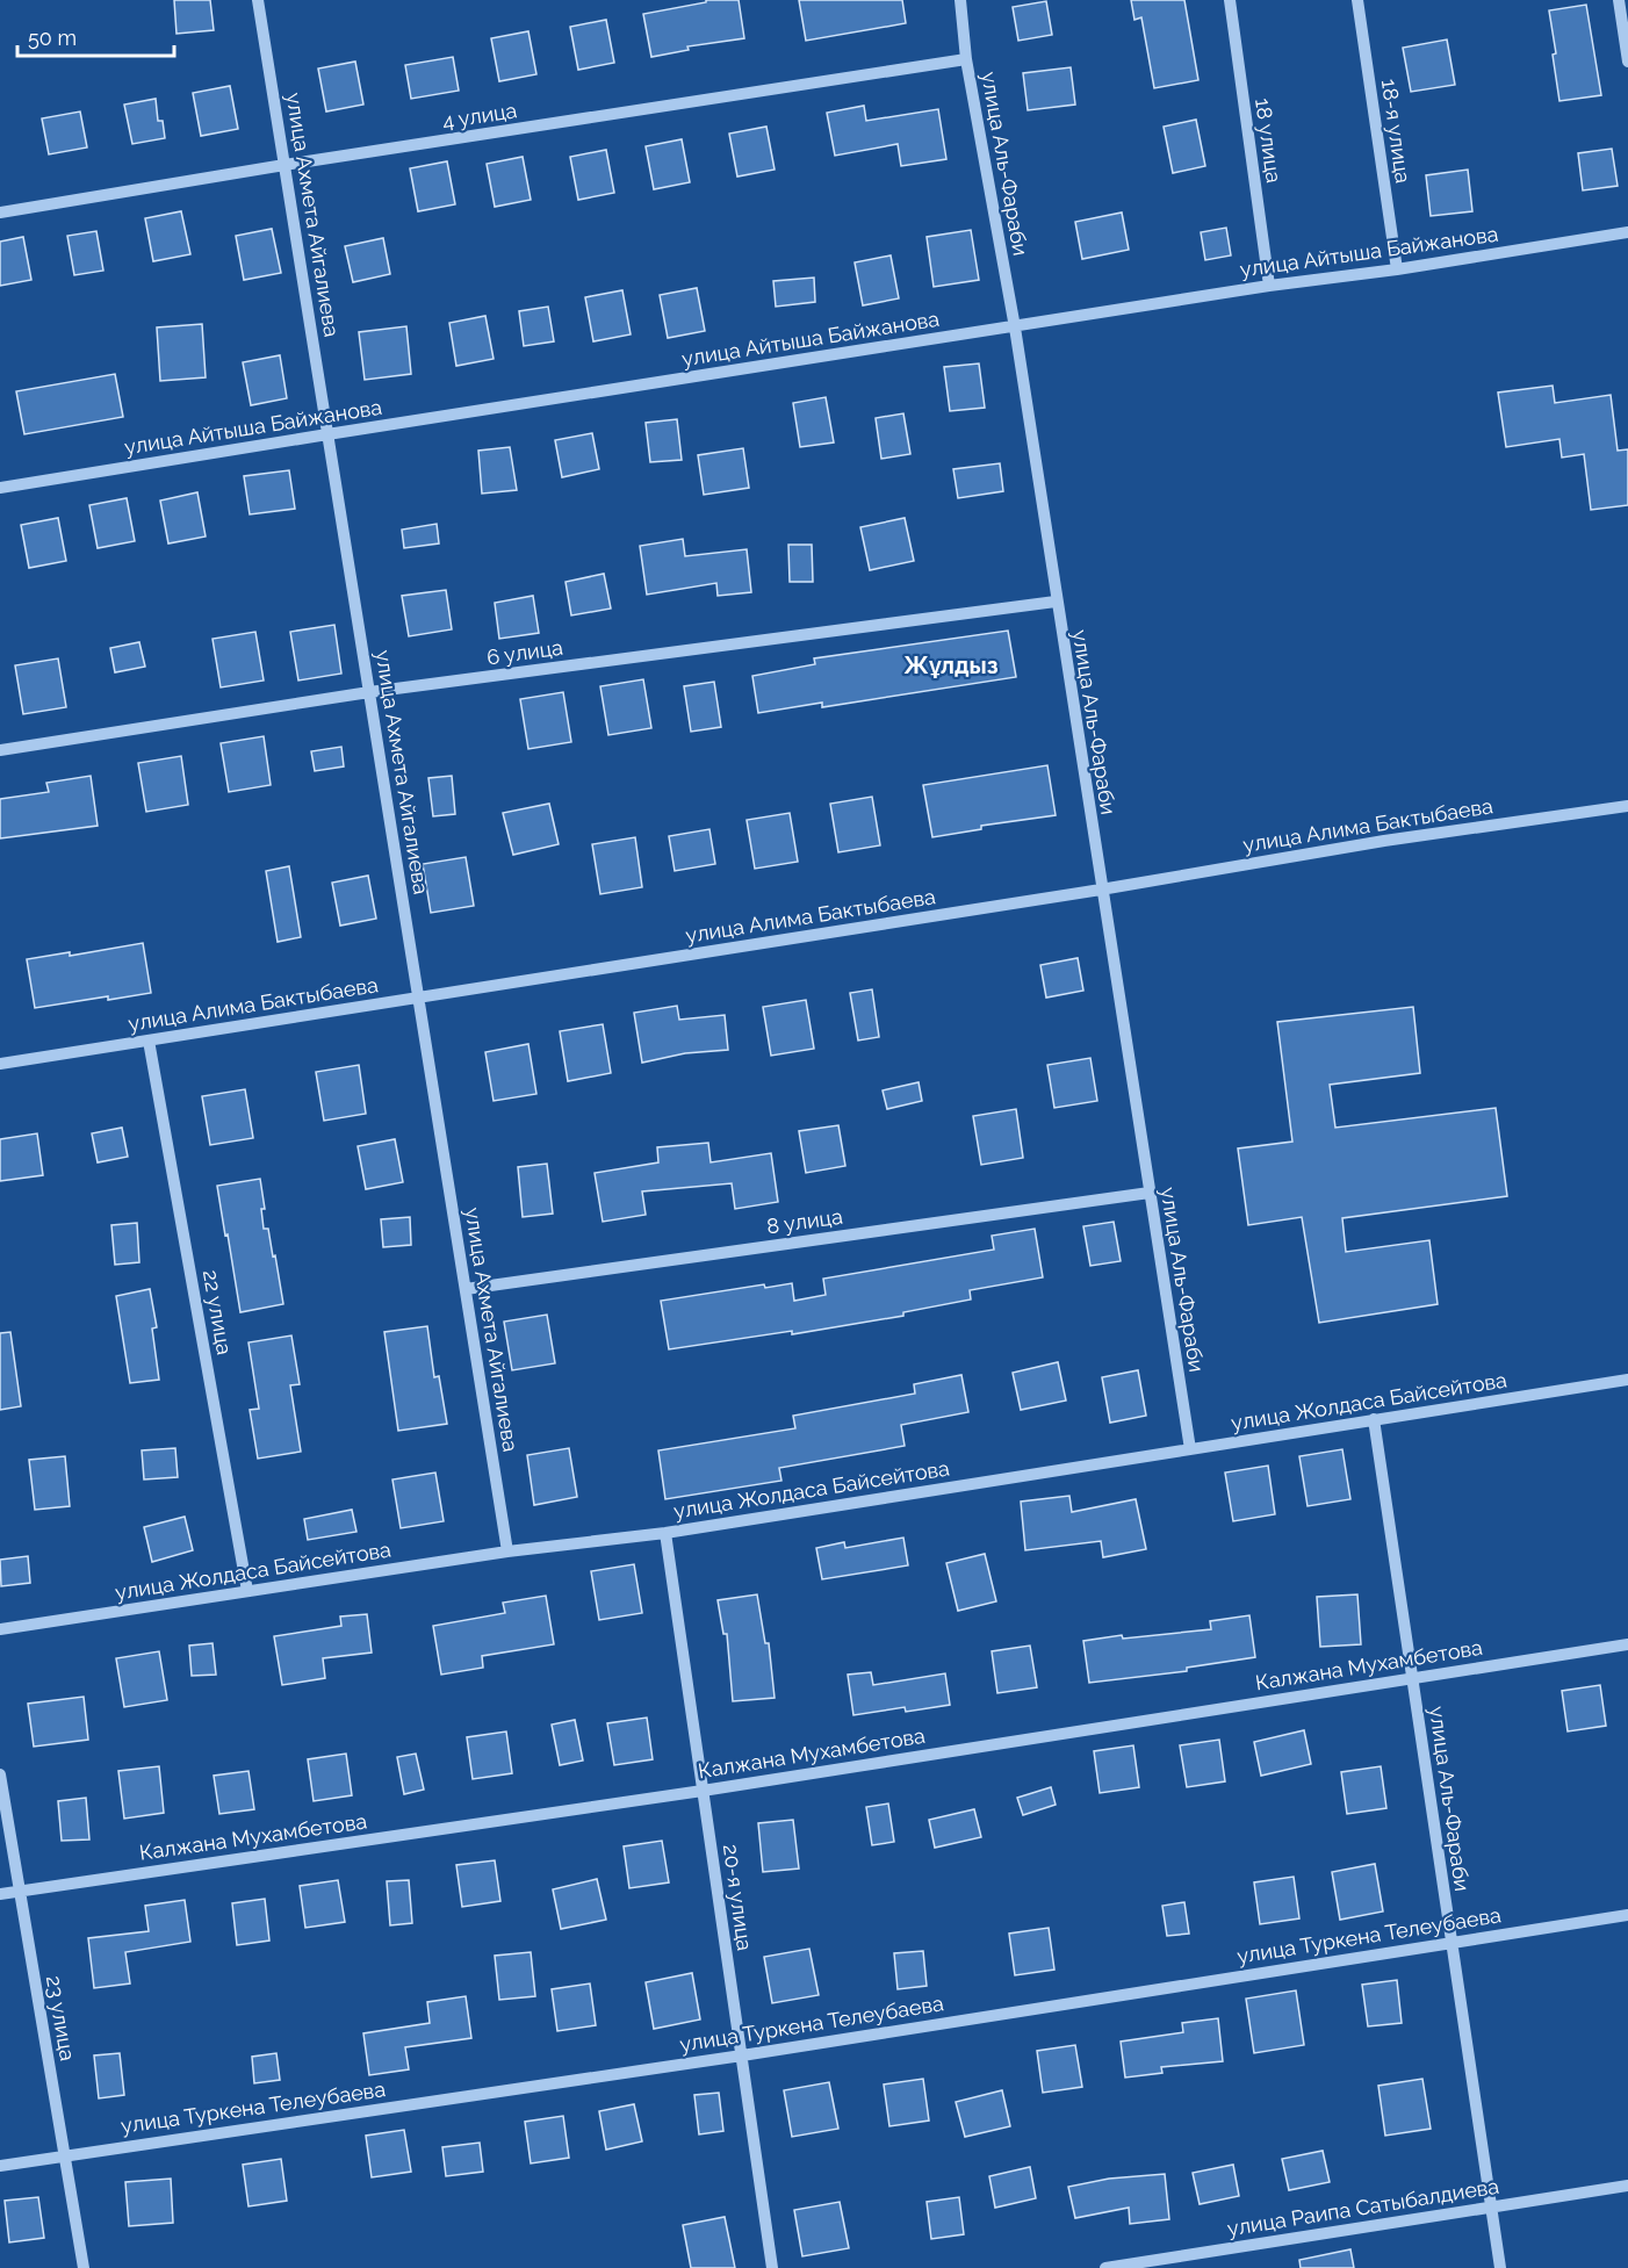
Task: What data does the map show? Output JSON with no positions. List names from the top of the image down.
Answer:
{
  "streets": {
    "street": [
      "4 улица",
      "18-я улица",
      "18 улица",
      "улица Аль-Фараби",
      "улица Ахмета Айгалиева",
      "улица Айтыша Байжанова",
      "6 улица",
      "улица Алима Бактыбаева",
      "8 улица",
      "22 улица",
      "улица Жолдаса Байсейтова",
      "Калжана Мухамбетова",
      "20-я улица",
      "улица Туркена Телеубаева",
      "23 улица",
      "улица Раипа Сатыбалдиева"
    ]
  },
  "crossings": [
    ["4 улица", "улица Аль-Фараби"],
    ["4 улица", "улица Ахмета Айгалиева"],
    ["18-я улица", "улица Айтыша Байжанова"],
    ["18 улица", "улица Айтыша Байжанова"],
    ["улица Аль-Фараби", "улица Айтыша Байжанова"],
    ["улица Аль-Фараби", "6 улица"],
    ["улица Аль-Фараби", "улица Алима Бактыбаева"],
    ["улица Аль-Фараби", "8 улица"],
    ["улица Аль-Фараби", "улица Жолдаса Байсейтова"],
    ["улица Аль-Фараби", "Калжана Мухамбетова"],
    ["улица Аль-Фараби", "улица Туркена Телеубаева"],
    ["улица Аль-Фараби", "улица Раипа Сатыбалдиева"],
    ["улица Ахмета Айгалиева", "улица Айтыша Байжанова"],
    ["улица Ахмета Айгалиева", "6 улица"],
    ["улица Ахмета Айгалиева", "улица Алима Бактыбаева"],
    ["улица Ахмета Айгалиева", "8 улица"],
    ["улица Ахмета Айгалиева", "улица Жолдаса Байсейтова"],
    ["улица Алима Бактыбаева", "22 улица"],
    ["22 улица", "улица Жолдаса Байсейтова"],
    ["улица Жолдаса Байсейтова", "20-я улица"],
    ["Калжана Мухамбетова", "20-я улица"],
    ["Калжана Мухамбетова", "23 улица"],
    ["20-я улица", "улица Туркена Телеубаева"],
    ["улица Туркена Телеубаева", "23 улица"]
  ],
  "districts": ["Жұлдыз"],
  "scale_bar": "50 m"
}
